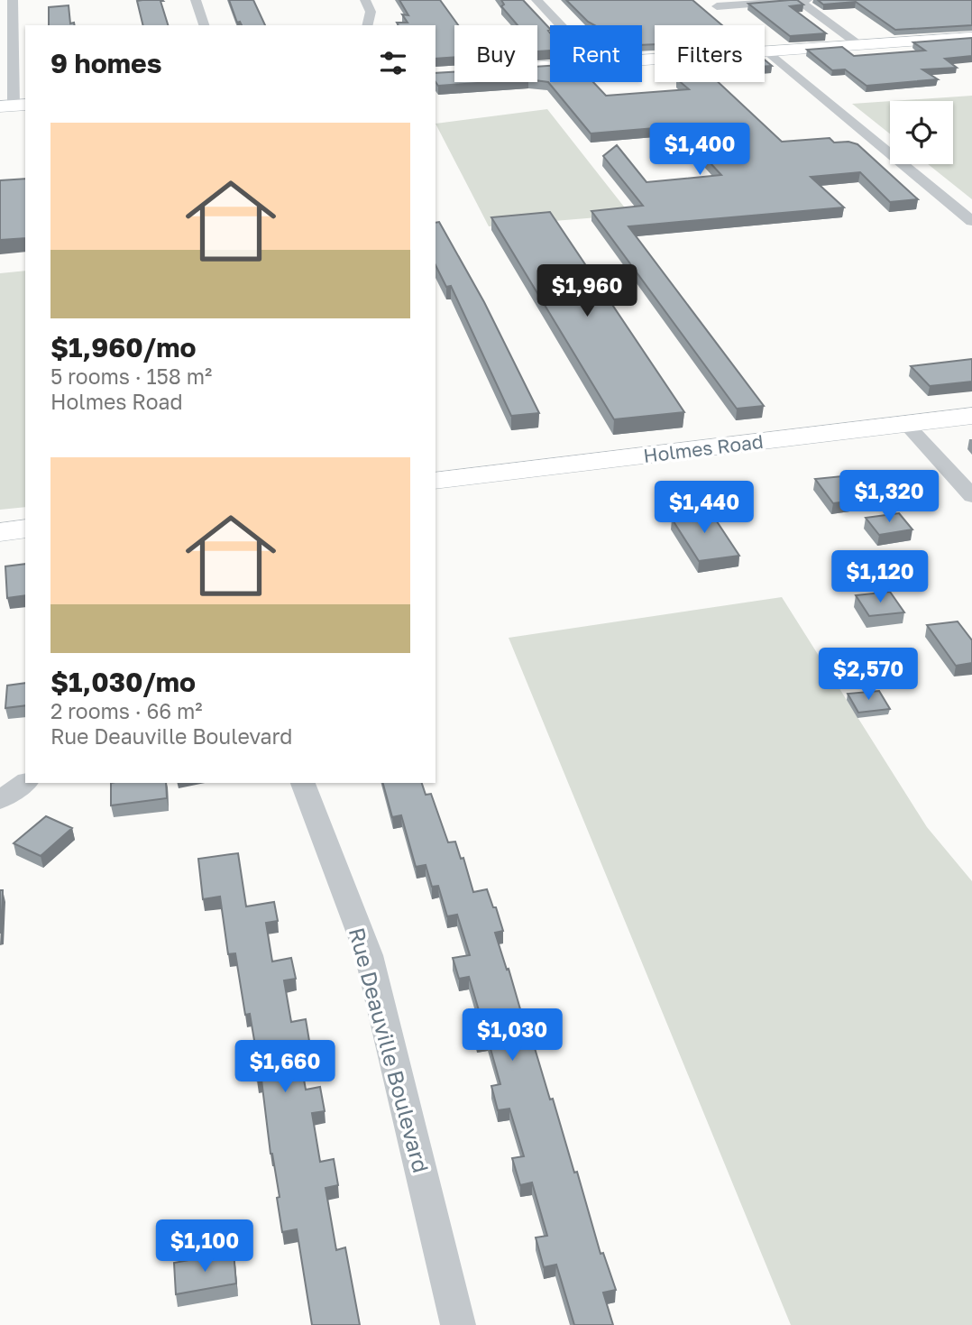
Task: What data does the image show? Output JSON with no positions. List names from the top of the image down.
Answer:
{
  "streets": {
    "street": ["Holmes Road", "Rue Deauville Boulevard"]
  },
  "page": {
    "chip": ["Buy", "Rent", "Filters"],
    "heading": "9 homes",
    "list": [
      {
        "name": "$1,960/mo",
        "note": "5 rooms · 158 m² · Holmes Road"
      },
      {
        "name": "$1,030/mo",
        "note": "2 rooms · 66 m² · Rue Deauville Boulevard"
      }
    ],
    "price": [
      "$1,400",
      "$1,960",
      "$1,320",
      "$1,440",
      "$1,120",
      "$2,570",
      "$1,030",
      "$1,660",
      "$1,100"
    ]
  }
}
